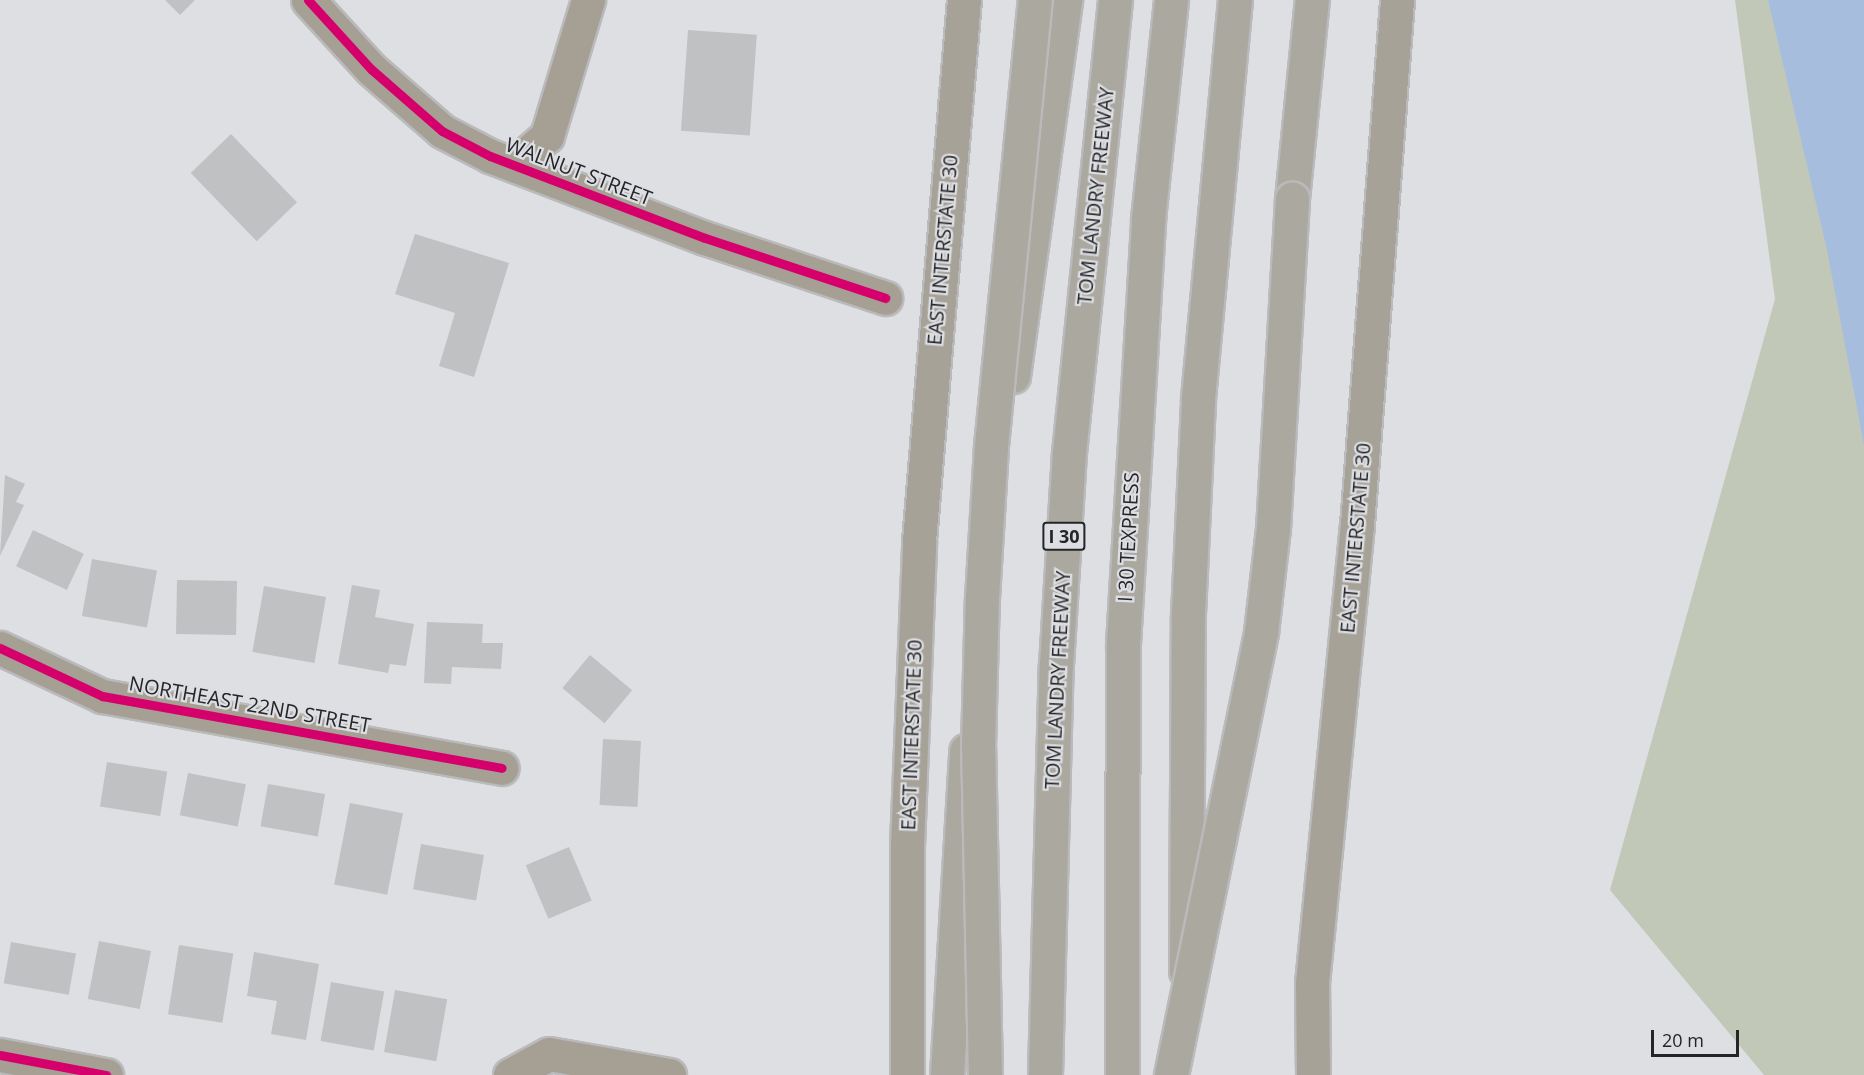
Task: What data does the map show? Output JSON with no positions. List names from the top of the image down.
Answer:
{
  "streets": {
    "highway": ["TOM LANDRY FREEWAY", "I 30", "I 30 TEXPRESS"],
    "main road": ["EAST INTERSTATE 30"],
    "street": ["WALNUT STREET", "NORTHEAST 22ND STREET"]
  },
  "scale_bar": "20 m"
}
